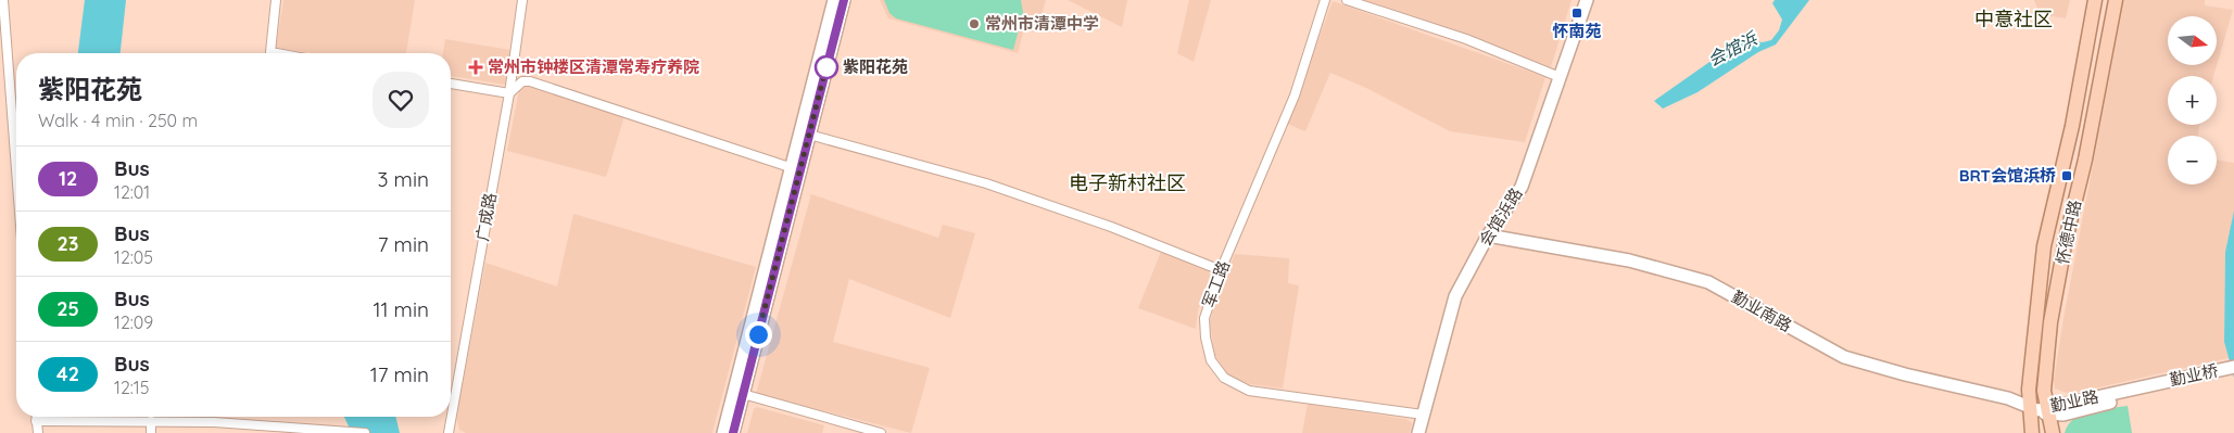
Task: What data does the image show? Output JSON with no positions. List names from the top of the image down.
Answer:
{
  "streets": {
    "main road": [
      "会馆浜路",
      "怀德中路",
      "勤业南路",
      "勤业桥",
      "勤业路"
    ],
    "street": ["广成路", "军工路"]
  },
  "crossings": [
    ["会馆浜路", "军工路"],
    ["会馆浜路", "勤业南路"],
    ["怀德中路", "勤业南路"],
    ["怀德中路", "勤业路"],
    ["勤业南路", "勤业路"],
    ["勤业桥", "勤业路"]
  ],
  "districts": ["中意社区", "电子新村社区"],
  "water": ["会馆浜"],
  "places": {
    "transit": ["怀南苑", "BRT会馆浜桥"],
    "other": ["常州市清潭中学", "紫阳花苑"],
    "health": ["常州市钟楼区清潭常寿疗养院"]
  },
  "lines": ["bus line 12"],
  "north": "right",
  "page": {
    "map_buttons": ["+", "−"],
    "heading": ["紫阳花苑", "Walk · 4 min · 250 m"],
    "list": [
      {
        "mark": "12",
        "name": "Bus",
        "note": "12:01",
        "value": "3 min"
      },
      {
        "mark": "23",
        "name": "Bus",
        "note": "12:05",
        "value": "7 min"
      },
      {
        "mark": "25",
        "name": "Bus",
        "note": "12:09",
        "value": "11 min"
      },
      {
        "mark": "42",
        "name": "Bus",
        "note": "12:15",
        "value": "17 min"
      }
    ]
  }
}
